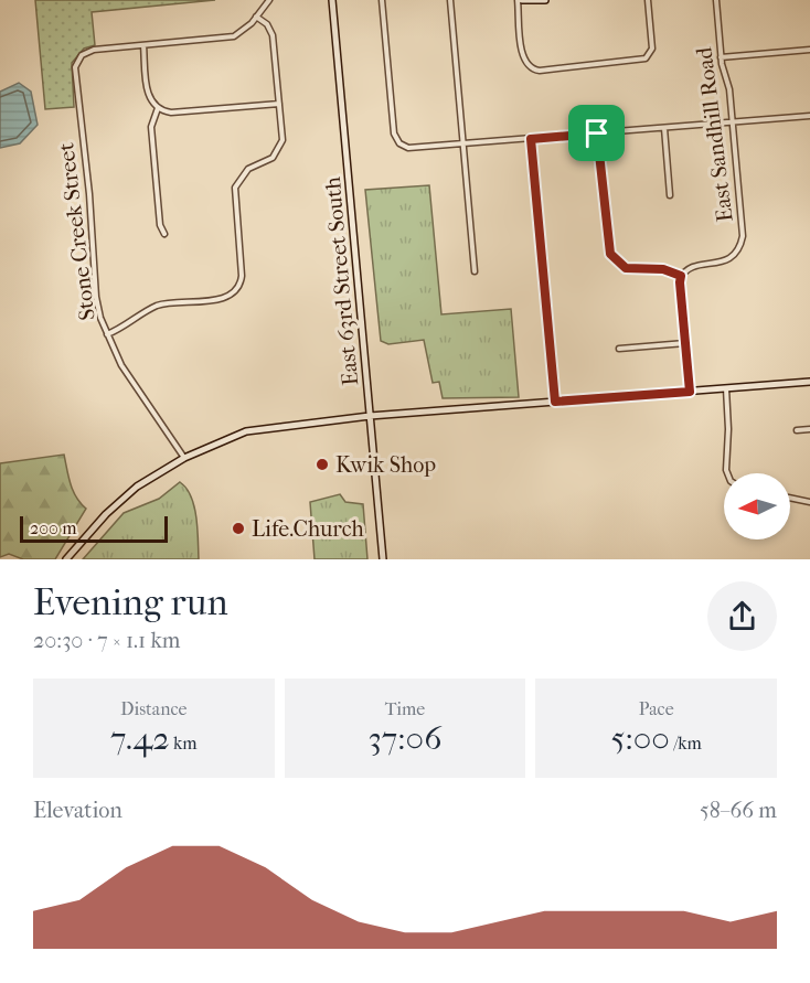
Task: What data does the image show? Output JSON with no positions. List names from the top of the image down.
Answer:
{
  "streets": {
    "main road": ["East 63rd Street South"],
    "street": ["East Sandhill Road", "Stone Creek Street"]
  },
  "places": ["Kwik Shop", "Life.Church"],
  "scale_bar": "200 m",
  "north": "left",
  "page": {
    "scale": "200 m",
    "heading": ["Evening run", "20:30 · 7 × 1.1 km"],
    "stats": [
      ["Distance", "7.42 km"],
      ["Time", "37:06"],
      ["Pace", "5:00 /km"]
    ],
    "chart": ["Elevation", "58–66 m"]
  }
}
